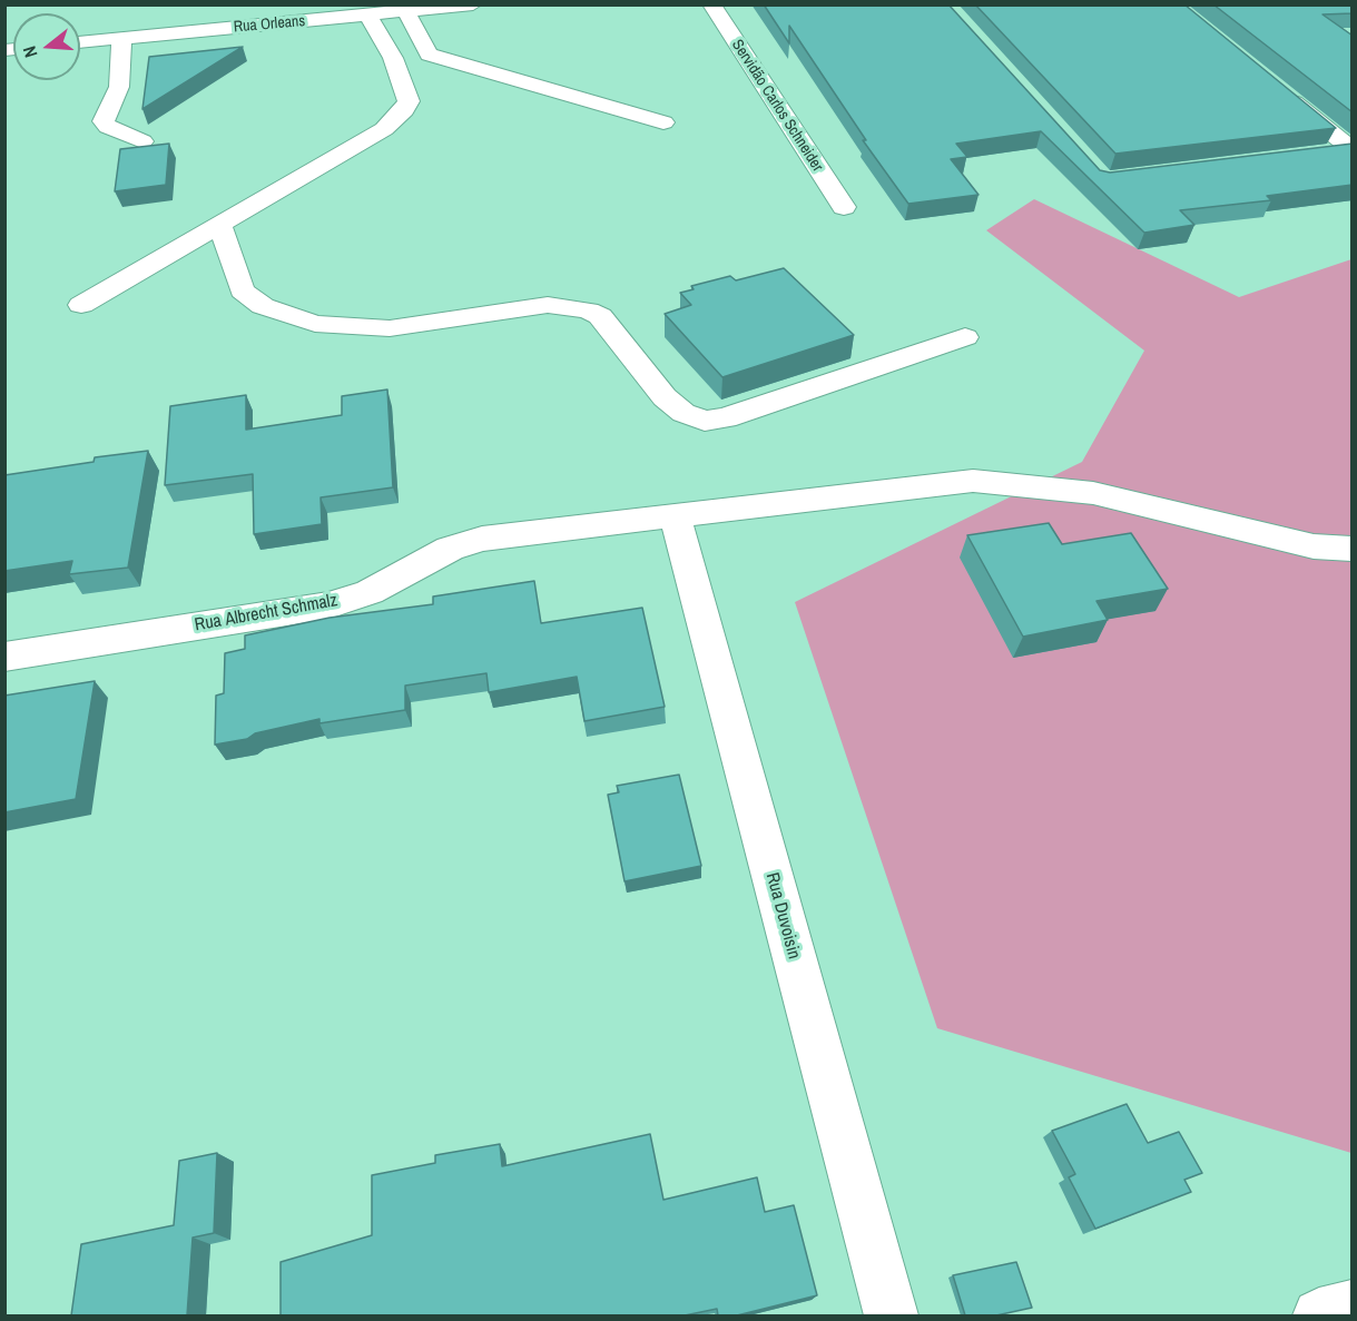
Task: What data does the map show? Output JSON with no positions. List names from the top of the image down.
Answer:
{
  "streets": {
    "street": [
      "Rua Orleans",
      "Servidão Carlos Schneider",
      "Rua Albrecht Schmalz",
      "Rua Duvoisin"
    ]
  },
  "crossings": [
    ["Rua Albrecht Schmalz", "Rua Duvoisin"]
  ],
  "north": "left"
}
